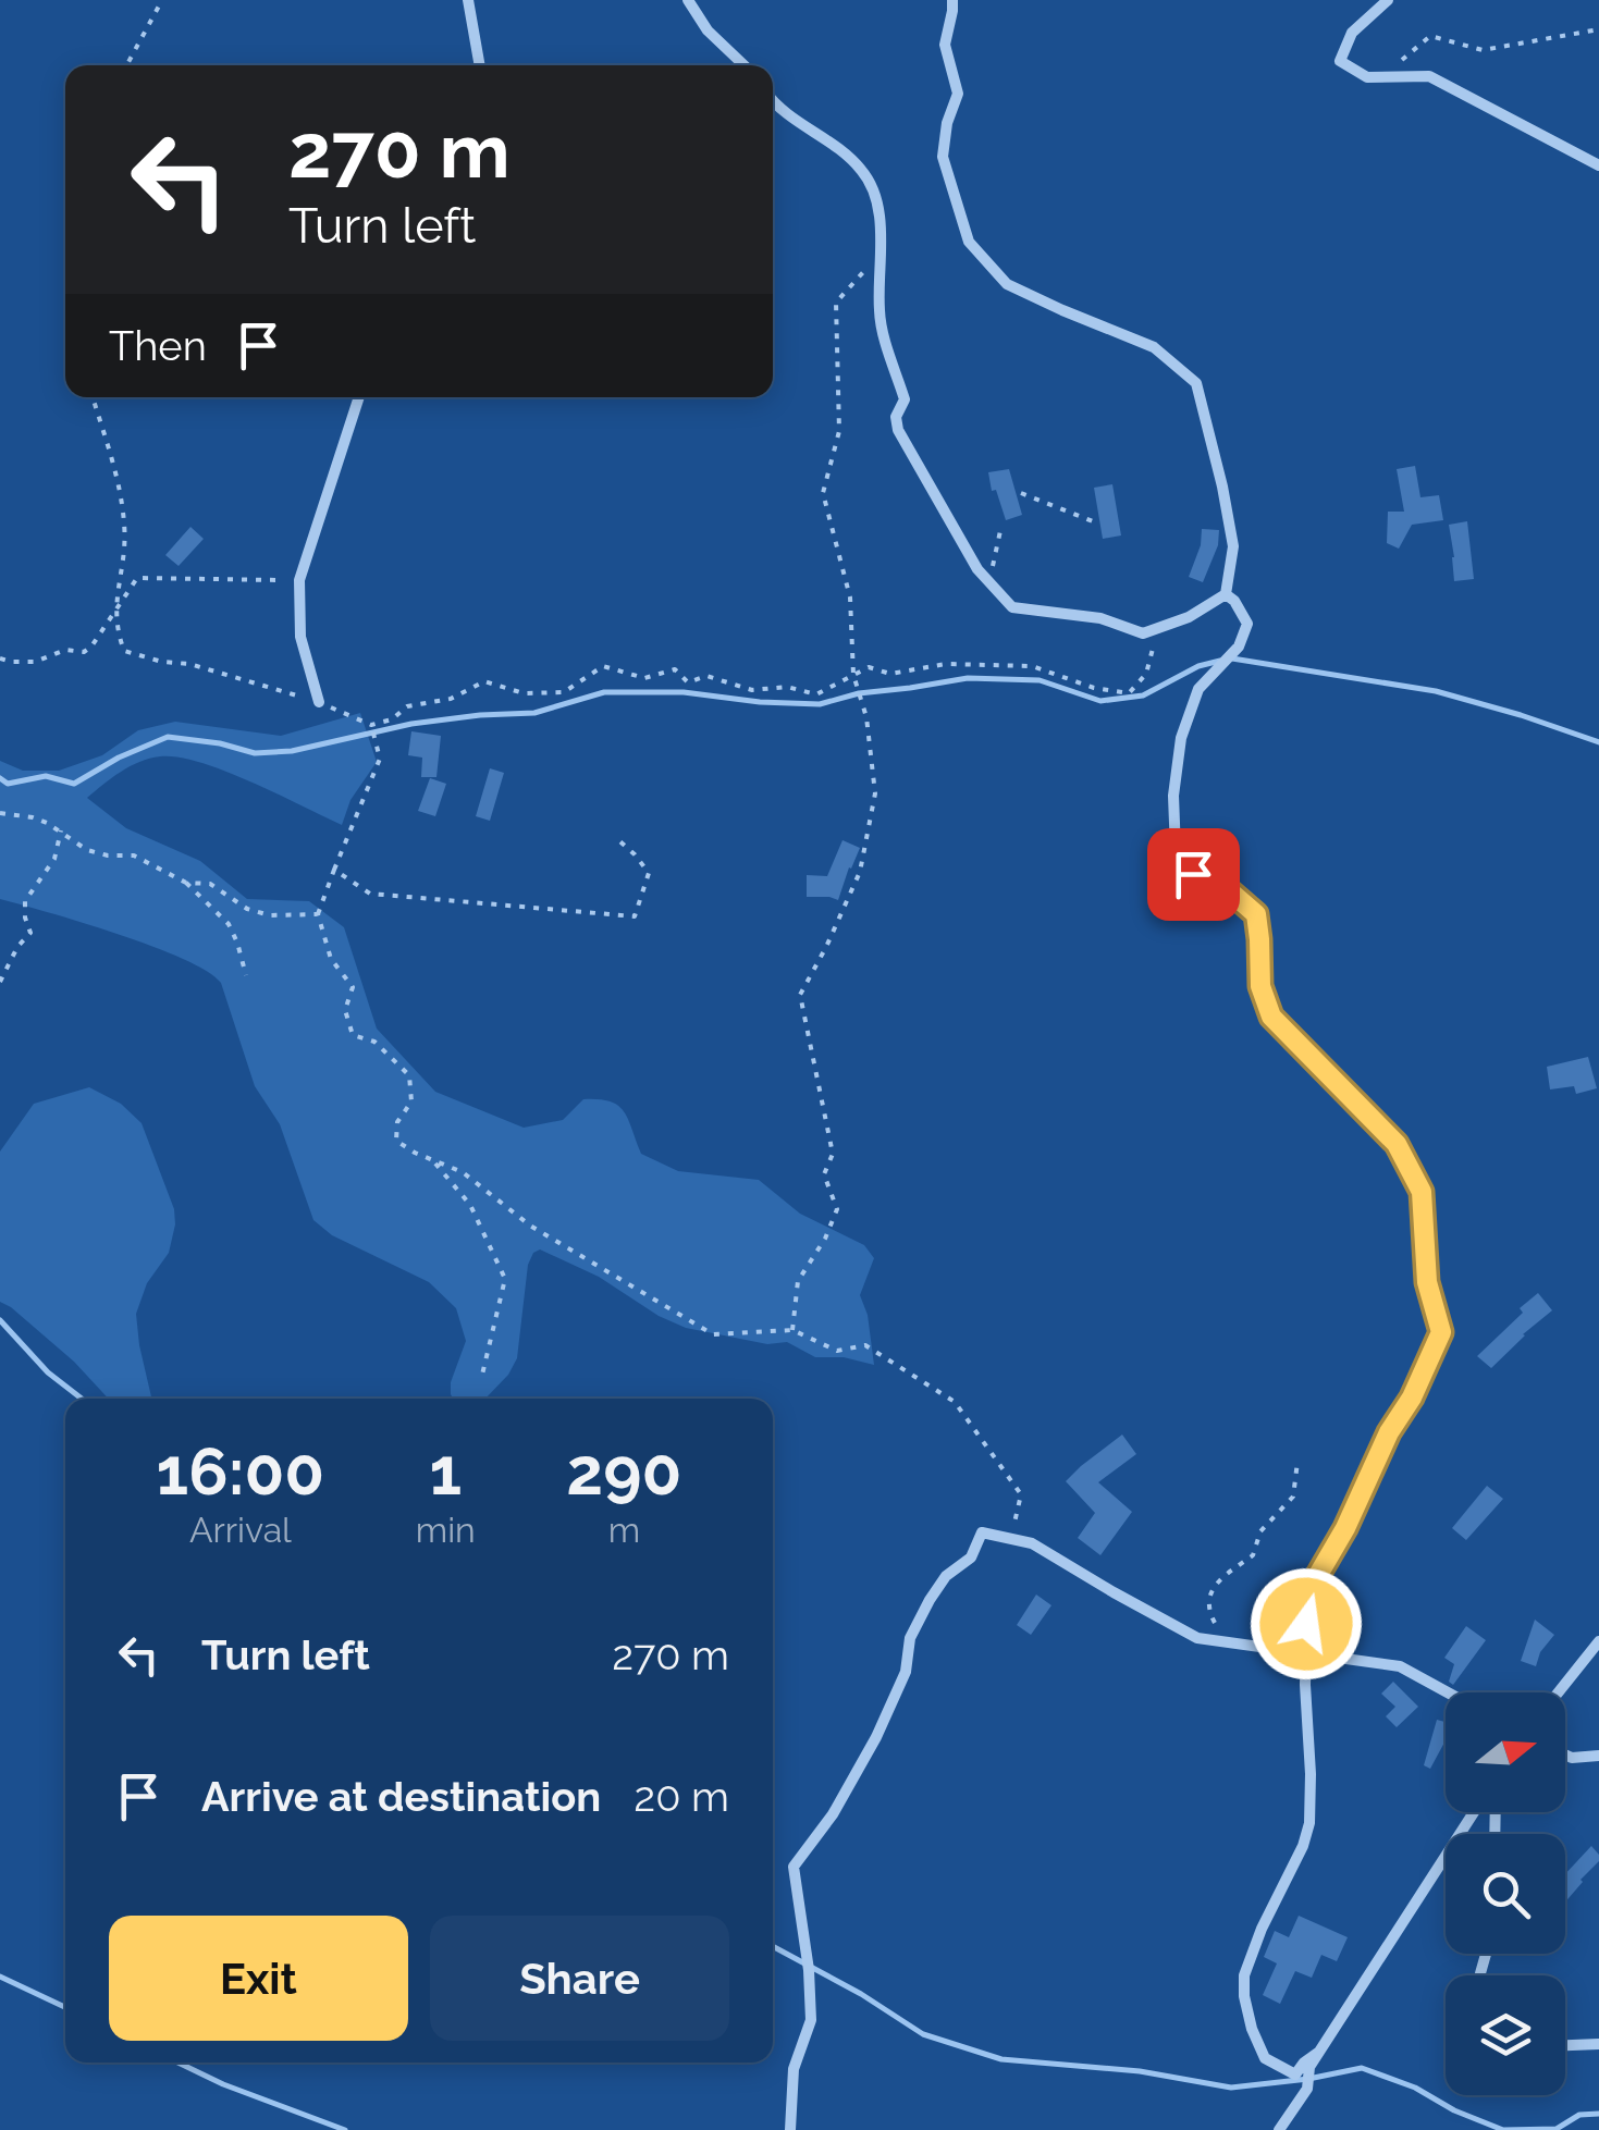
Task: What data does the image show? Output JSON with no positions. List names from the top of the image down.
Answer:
{
  "north": "right",
  "page": {
    "turn": ["270 m", "Turn left"],
    "then": "Then",
    "eta": [
      "16:00",
      "Arrival",
      "1",
      "min",
      "290",
      "m"
    ],
    "list": [
      {
        "name": "Turn left",
        "value": "270 m"
      },
      {
        "name": "Arrive at destination",
        "value": "20 m"
      }
    ],
    "buttons": ["Exit", "Share"]
  }
}
